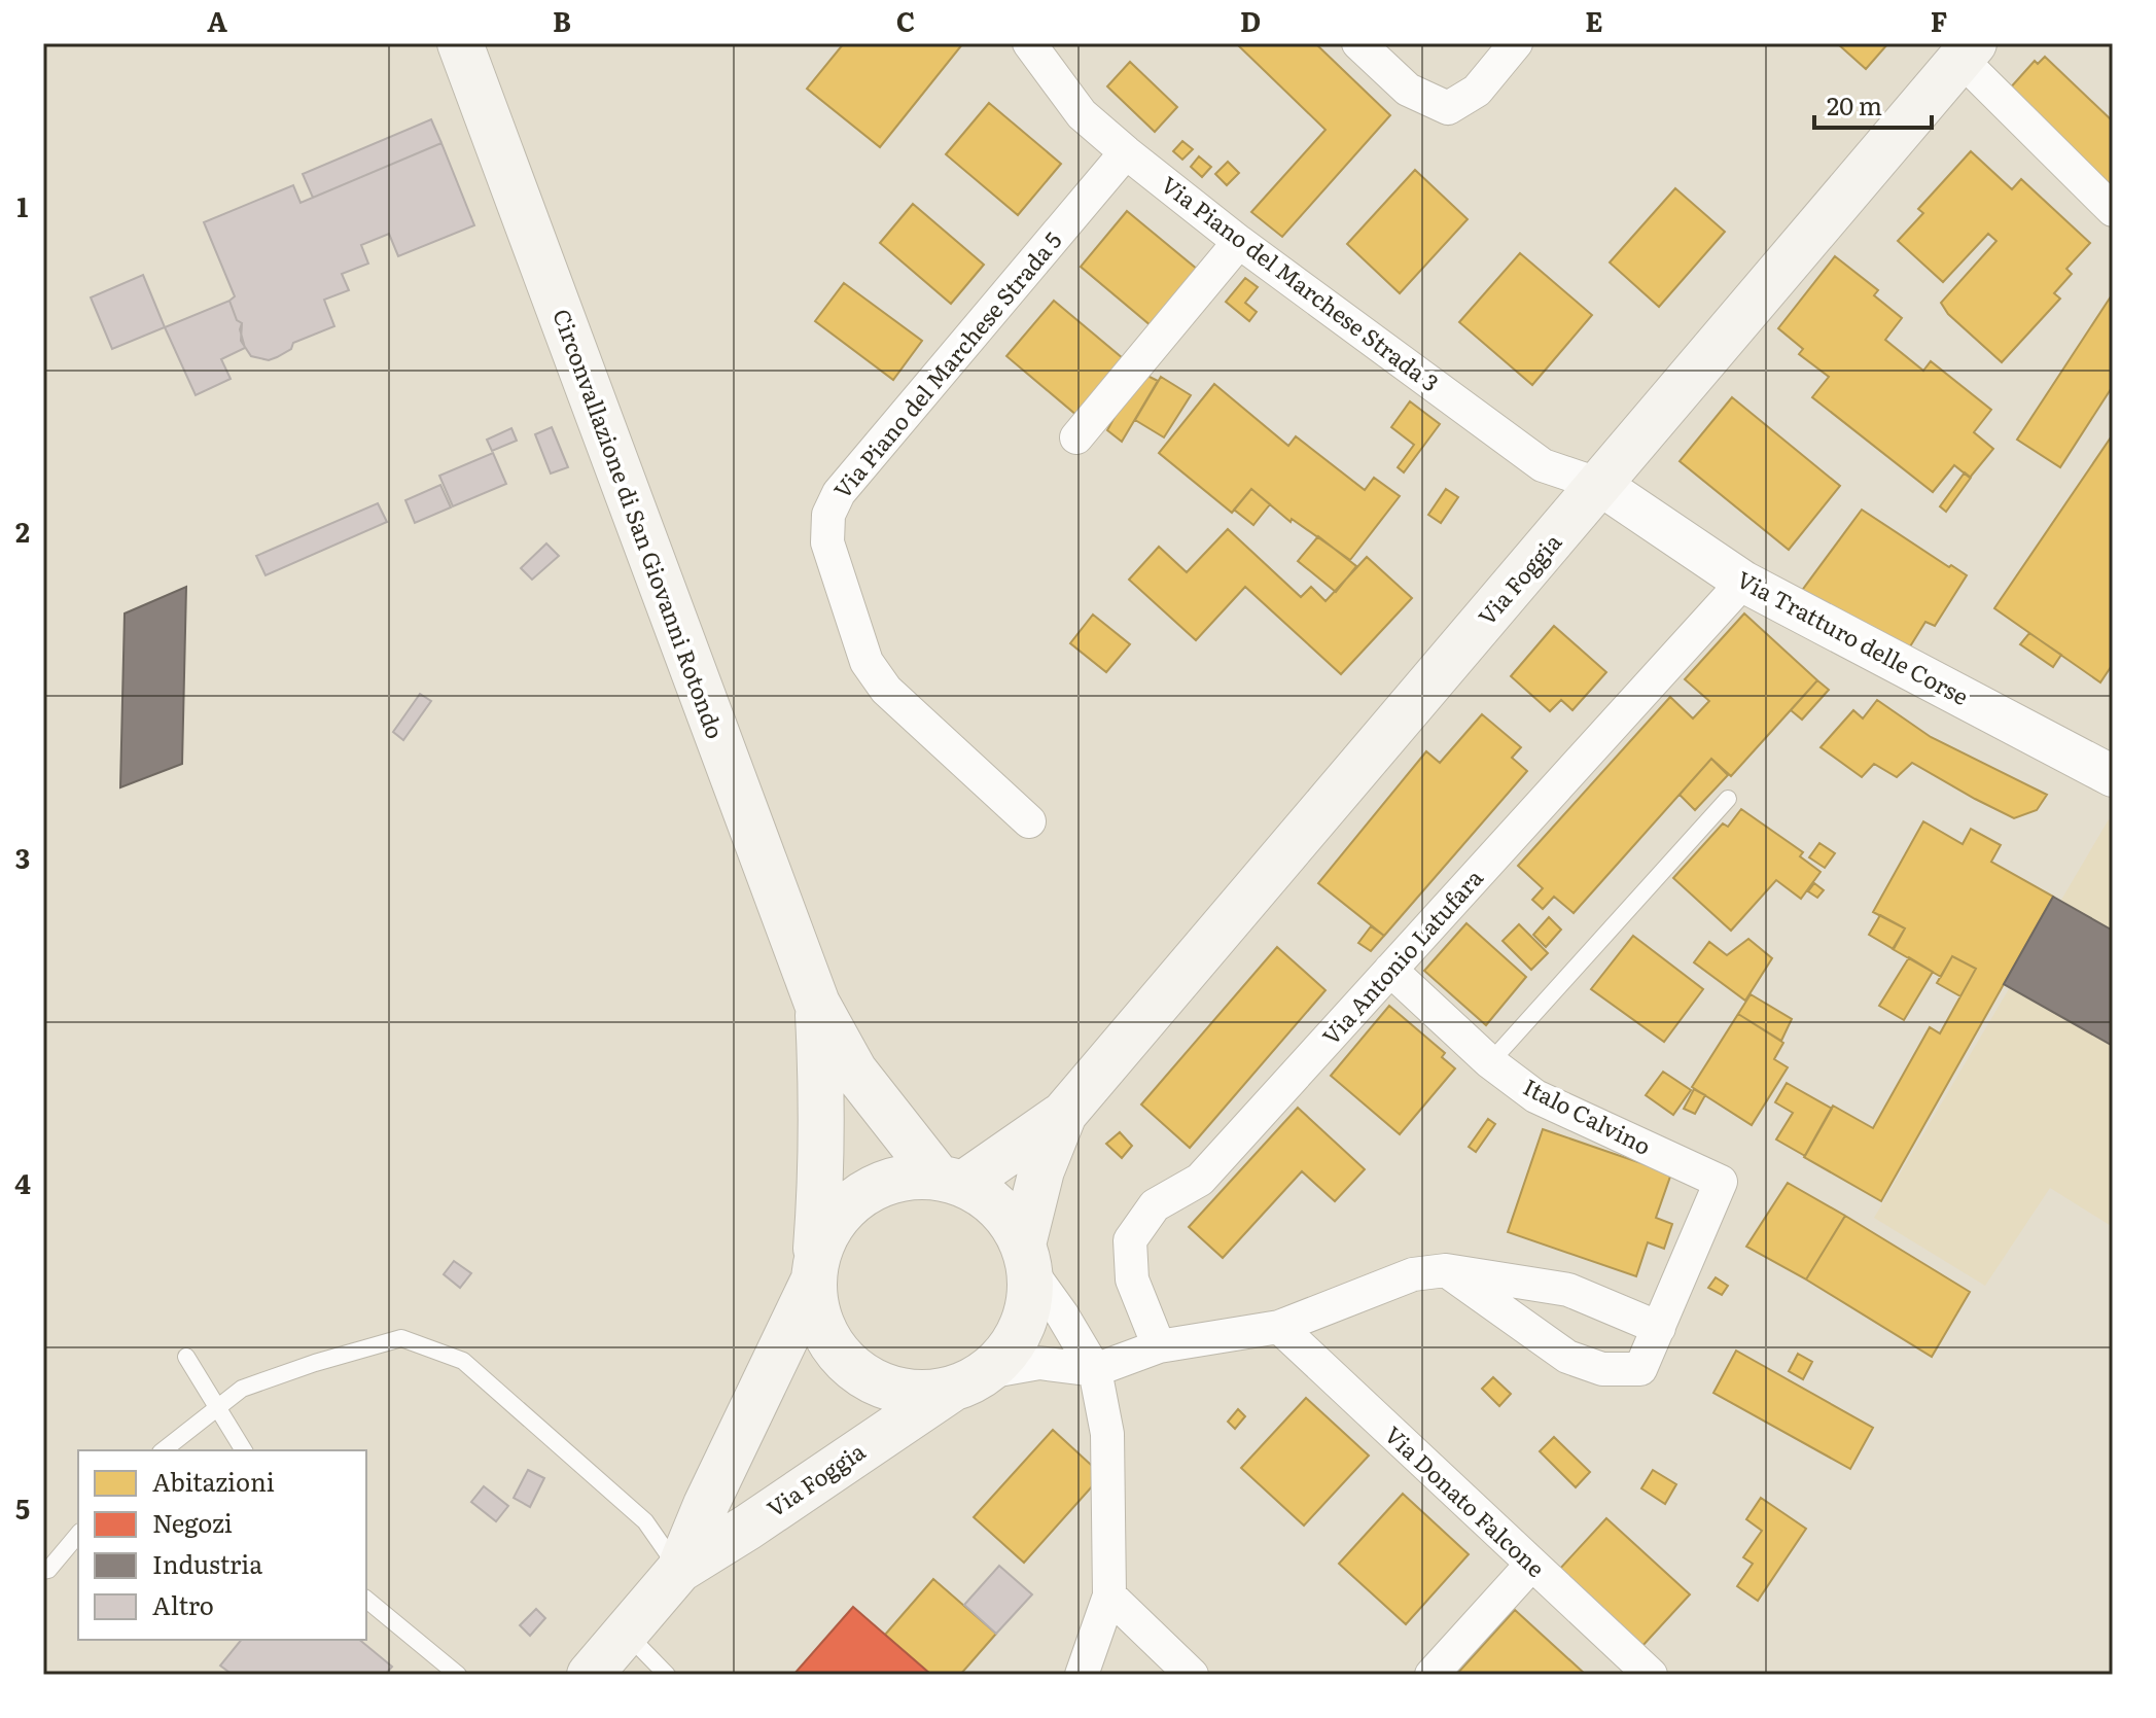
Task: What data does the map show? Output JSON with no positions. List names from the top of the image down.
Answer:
{
  "streets": {
    "main road": ["Circonvallazione di San Giovanni Rotondo", "Via Foggia"],
    "street": [
      "Via Piano del Marchese Strada 3",
      "Via Piano del Marchese Strada 5",
      "Via Tratturo delle Corse",
      "Via Antonio Latufara",
      "Italo Calvino",
      "Via Donato Falcone"
    ]
  },
  "crossings": [
    ["Via Piano del Marchese Strada 3", "Via Piano del Marchese Strada 5"],
    ["Via Piano del Marchese Strada 3", "Via Foggia"],
    ["Via Piano del Marchese Strada 3", "Via Tratturo delle Corse"],
    ["Circonvallazione di San Giovanni Rotondo", "Via Foggia"],
    ["Via Foggia", "Via Tratturo delle Corse"],
    ["Via Tratturo delle Corse", "Via Antonio Latufara"],
    ["Via Antonio Latufara", "Italo Calvino"]
  ],
  "legend": [
    "Abitazioni",
    "Negozi",
    "Industria",
    "Altro"
  ],
  "scale_bar": "20 m",
  "grid": {
    "columns": [
      "A",
      "B",
      "C",
      "D",
      "E",
      "F"
    ],
    "rows": [
      "1",
      "2",
      "3",
      "4",
      "5"
    ]
  }
}
